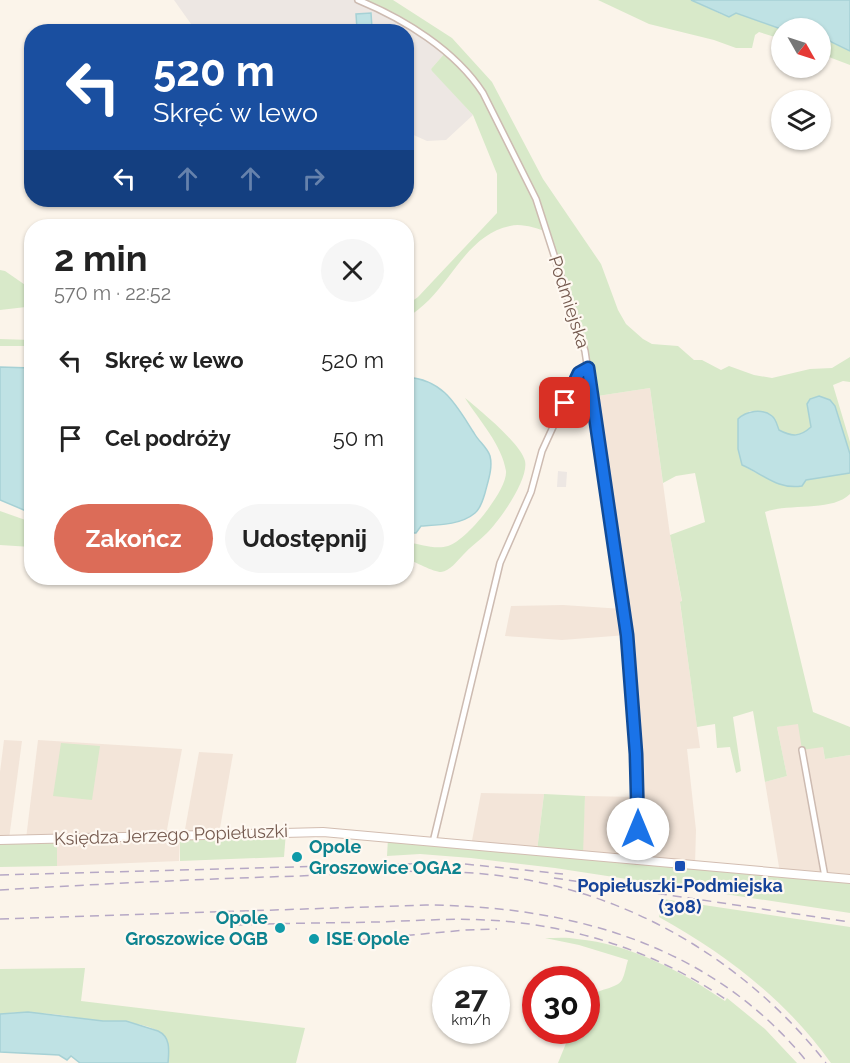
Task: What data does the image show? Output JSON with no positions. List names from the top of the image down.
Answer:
{
  "streets": {
    "main road": ["Księdza Jerzego Popiełuszki"],
    "street": ["Podmiejska"]
  },
  "crossings": [
    ["Podmiejska", "Księdza Jerzego Popiełuszki"]
  ],
  "places": {
    "other": ["Opole Groszowice OGA2", "Opole Groszowice OGB", "ISE Opole"],
    "transit": ["Popiełuszki-Podmiejska (308)"]
  },
  "north": "bottom right",
  "page": {
    "turn": ["520 m", "Skręć w lewo"],
    "heading": ["2 min", "570 m · 22:52"],
    "list": [
      {
        "name": "Skręć w lewo",
        "value": "520 m"
      },
      {
        "name": "Cel podróży",
        "value": "50 m"
      }
    ],
    "buttons": ["Zakończ", "Udostępnij"],
    "speed": "27 km/h",
    "limit": "30"
  }
}
